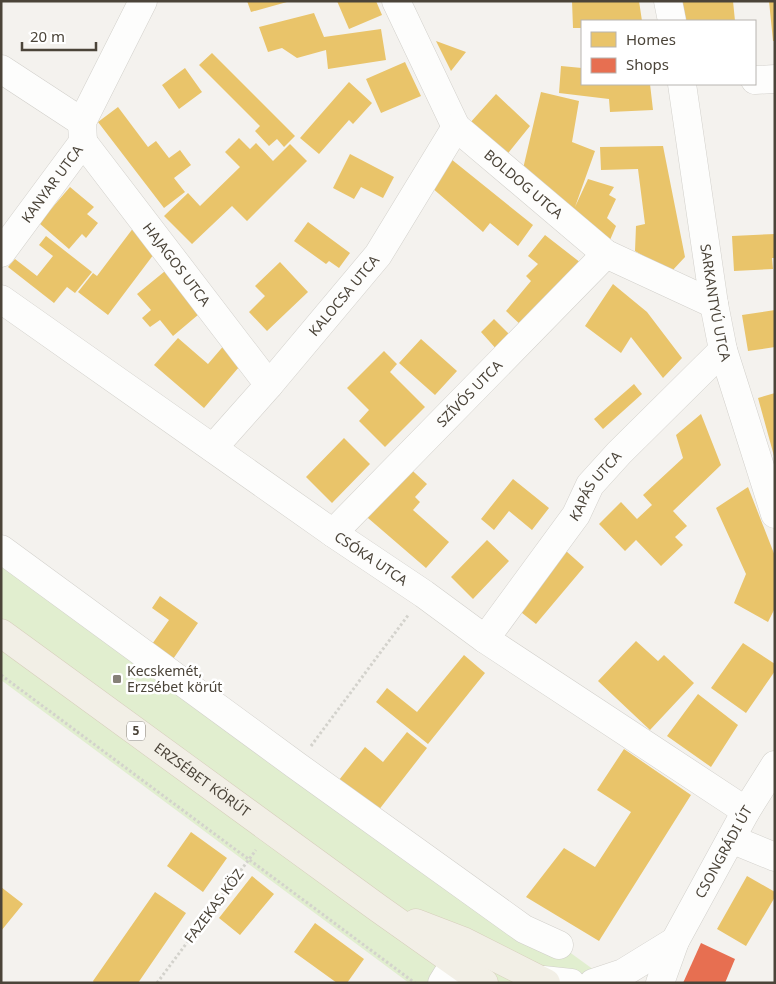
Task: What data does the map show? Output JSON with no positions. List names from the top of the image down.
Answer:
{
  "streets": {
    "main road": ["5", "ERZSÉBET KÖRÚT"],
    "street": [
      "KANYAR UTCA",
      "BOLDOG UTCA",
      "HAJAGOS UTCA",
      "KALOCSA UTCA",
      "SARKANTYÚ UTCA",
      "SZÍVÓS UTCA",
      "KAPÁS UTCA",
      "CSÓKA UTCA",
      "CSONGRÁDI ÚT"
    ],
    "path": ["FAZEKAS KÖZ"]
  },
  "crossings": [
    ["KANYAR UTCA", "HAJAGOS UTCA"],
    ["BOLDOG UTCA", "KALOCSA UTCA"],
    ["BOLDOG UTCA", "SARKANTYÚ UTCA"],
    ["BOLDOG UTCA", "SZÍVÓS UTCA"],
    ["HAJAGOS UTCA", "KALOCSA UTCA"],
    ["KALOCSA UTCA", "CSÓKA UTCA"],
    ["SARKANTYÚ UTCA", "KAPÁS UTCA"],
    ["SZÍVÓS UTCA", "CSÓKA UTCA"],
    ["KAPÁS UTCA", "CSÓKA UTCA"],
    ["CSÓKA UTCA", "CSONGRÁDI ÚT"],
    ["ERZSÉBET KÖRÚT", "FAZEKAS KÖZ"]
  ],
  "places": {
    "transit": ["Kecskemét, Erzsébet körút"]
  },
  "legend": ["Homes", "Shops"],
  "scale_bar": "20 m"
}
